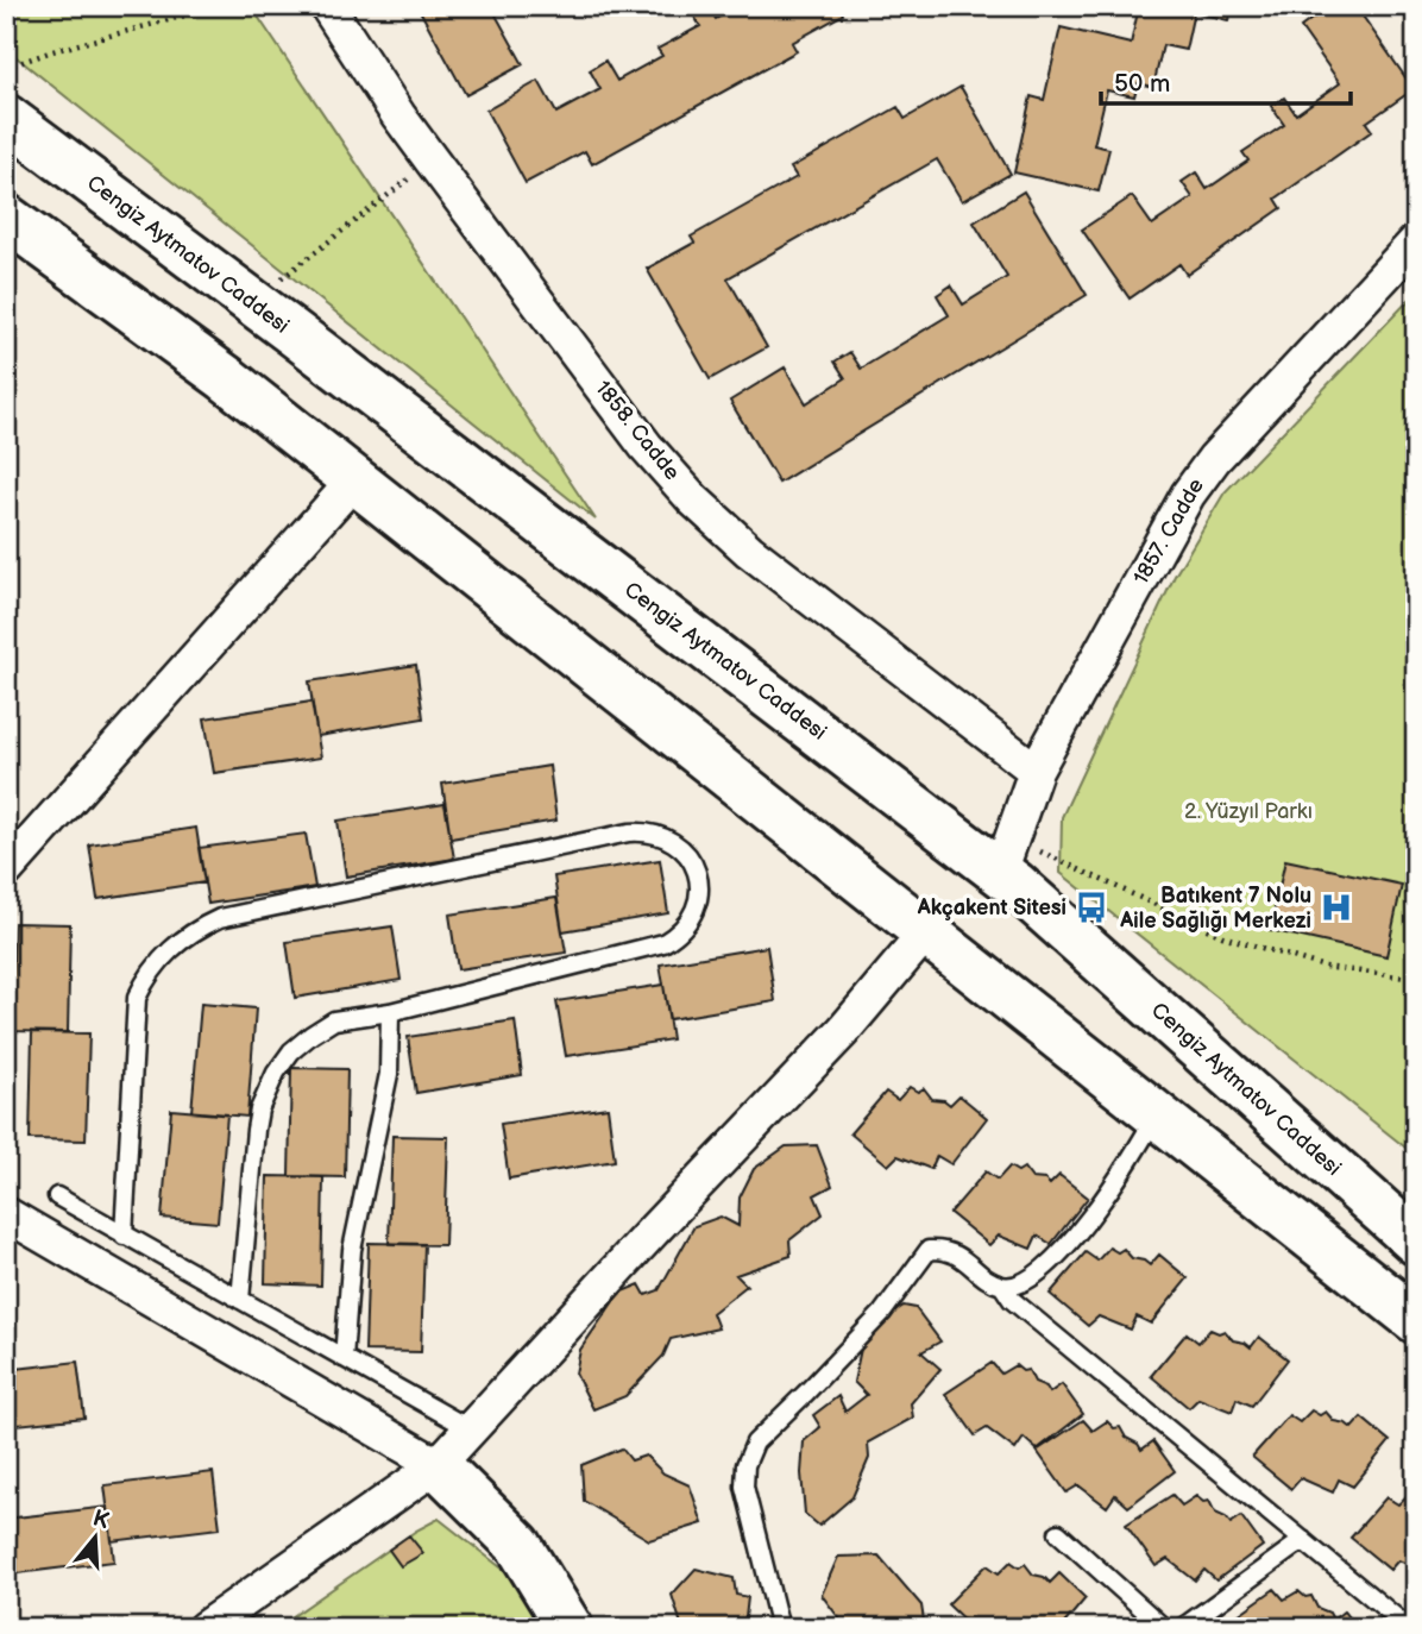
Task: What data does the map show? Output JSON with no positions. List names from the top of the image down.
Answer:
{
  "streets": {
    "main road": ["Cengiz Aytmatov Caddesi"],
    "street": ["1858. Cadde", "1857. Cadde"]
  },
  "crossings": [
    ["Cengiz Aytmatov Caddesi", "1857. Cadde"],
    ["1858. Cadde", "1857. Cadde"]
  ],
  "parks": ["2. Yüzyıl Parkı"],
  "places": {
    "bus stop": ["Akçakent Sitesi"],
    "hospital": ["Batıkent 7 Nolu Aile Sağlığı Merkezi"]
  },
  "scale_bar": "50 m",
  "north": "top"
}
